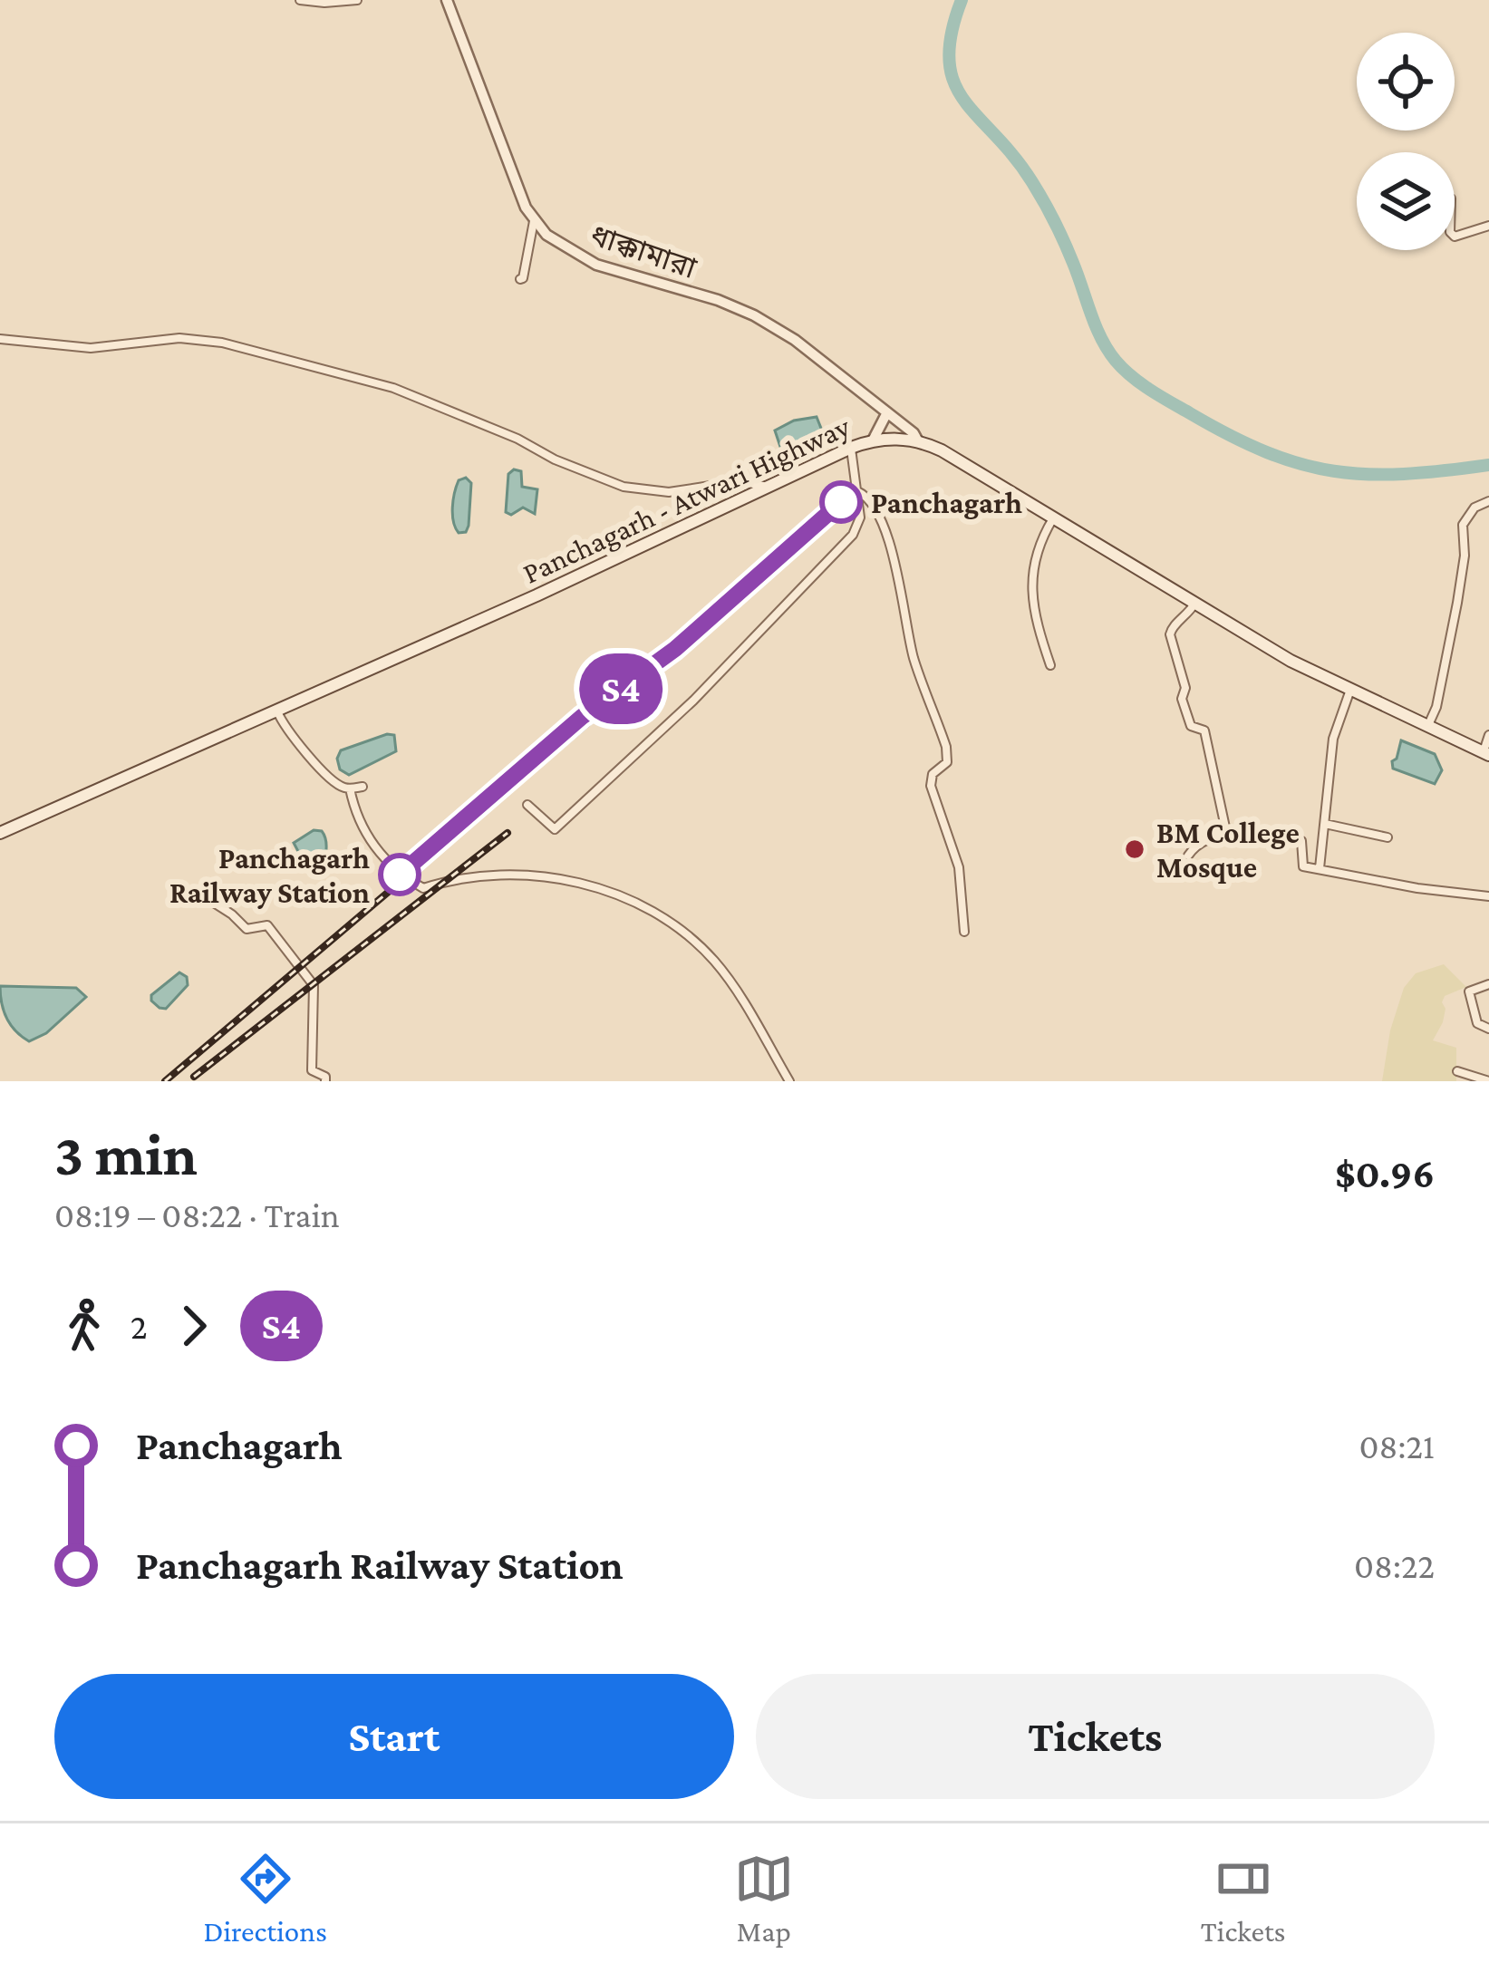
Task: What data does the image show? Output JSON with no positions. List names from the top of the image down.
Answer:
{
  "streets": {
    "main road": ["Panchagarh - Atwari Highway"],
    "street": ["ধাক্কামারা"]
  },
  "crossings": [
    ["ধাক্কামারা", "Panchagarh - Atwari Highway"]
  ],
  "places": ["Panchagarh", "BM College Mosque", "Panchagarh Railway Station"],
  "page": {
    "on_map": "S4",
    "heading": ["3 min", "08:19 – 08:22 · Train", "$0.96"],
    "legs": ["2", "S4"],
    "list": [
      {
        "name": "Panchagarh",
        "value": "08:21"
      },
      {
        "name": "Panchagarh Railway Station",
        "value": "08:22"
      }
    ],
    "buttons": ["Start", "Tickets"],
    "tabs": ["Directions", "Map", "Tickets"]
  }
}
